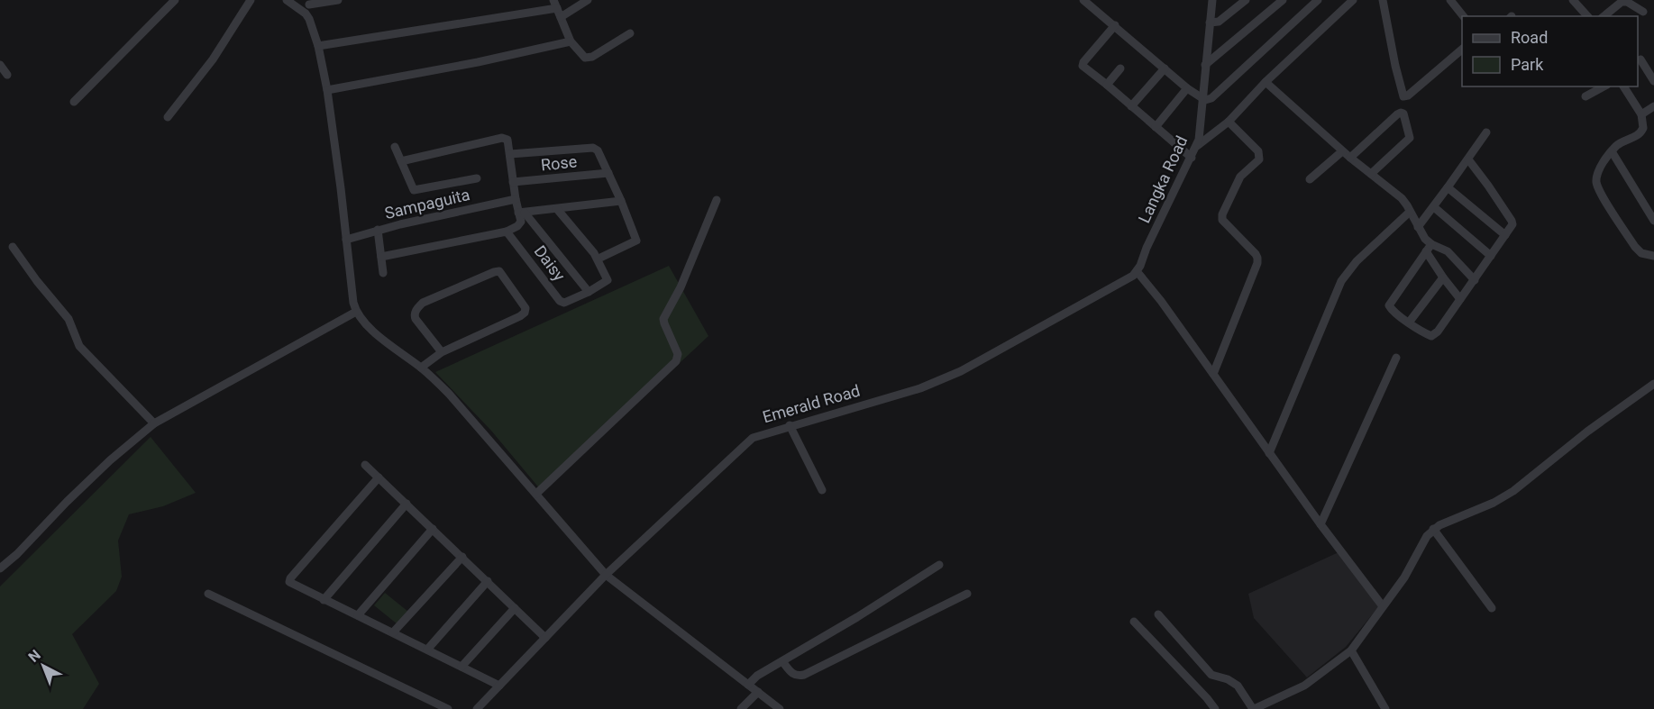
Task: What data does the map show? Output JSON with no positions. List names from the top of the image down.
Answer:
{
  "streets": {
    "street": [
      "Rose",
      "Langka Road",
      "Sampaguita",
      "Daisy",
      "Emerald Road"
    ]
  },
  "crossings": [
    ["Langka Road", "Emerald Road"]
  ],
  "legend": ["Road", "Park"],
  "north": "top left"
}
